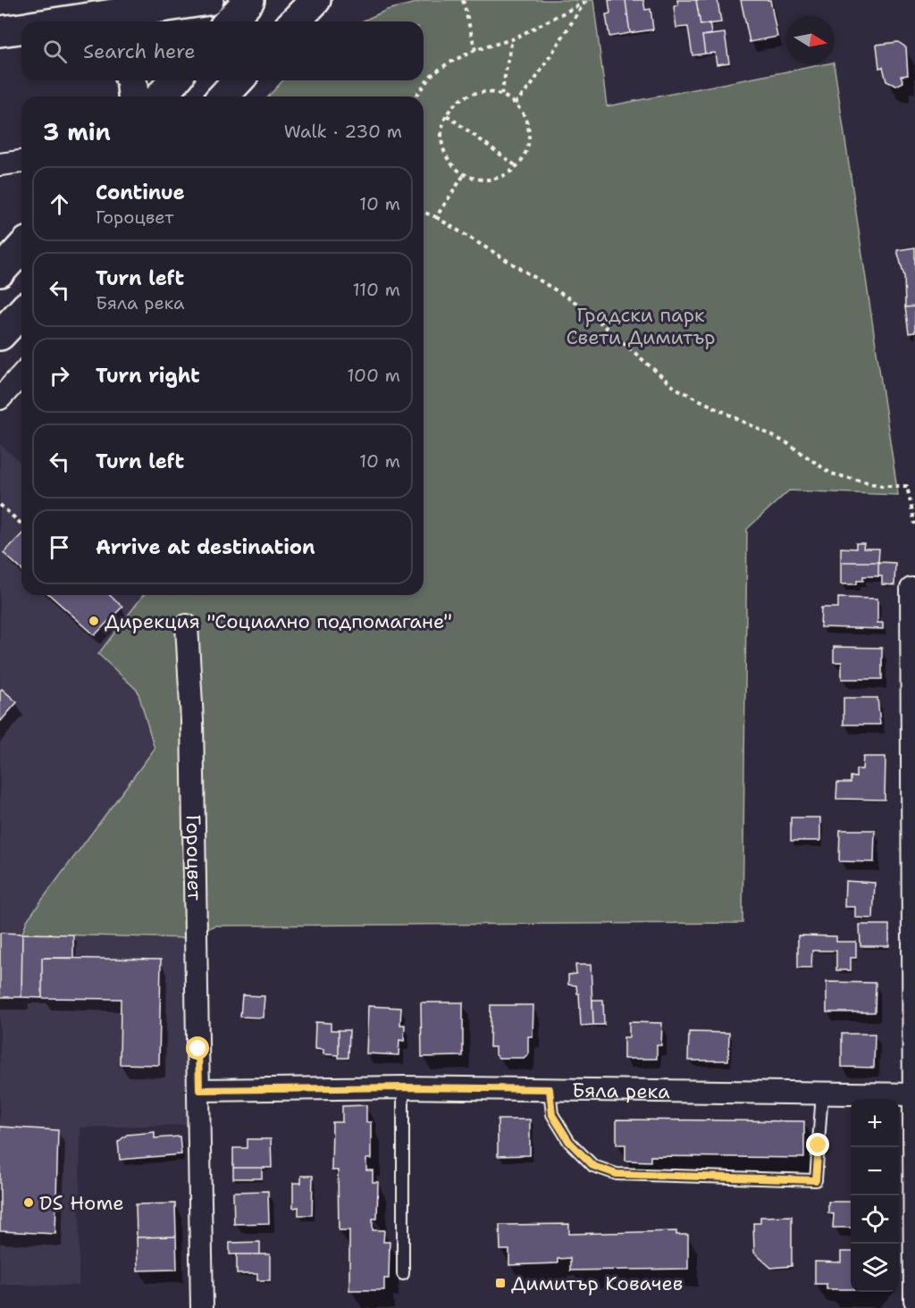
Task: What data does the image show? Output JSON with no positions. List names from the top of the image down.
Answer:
{
  "streets": {
    "street": ["Гороцвет", "Бяла река"]
  },
  "crossings": [
    ["Гороцвет", "Бяла река"]
  ],
  "parks": ["Градски парк Свети Димитър"],
  "places": {
    "other": ["Дирекция \"Социално подпомагане\"", "DS Home"],
    "transit": ["Димитър Ковачев"]
  },
  "north": "right",
  "page": {
    "search": "Search here",
    "heading": ["3 min", "Walk · 230 m"],
    "list": [
      ["Continue", "Гороцвет", "10 m"],
      ["Turn left", "Бяла река", "110 m"],
      ["Turn right", "100 m"],
      ["Turn left", "10 m"],
      "Arrive at destination"
    ],
    "map_buttons": ["+", "−"]
  }
}
